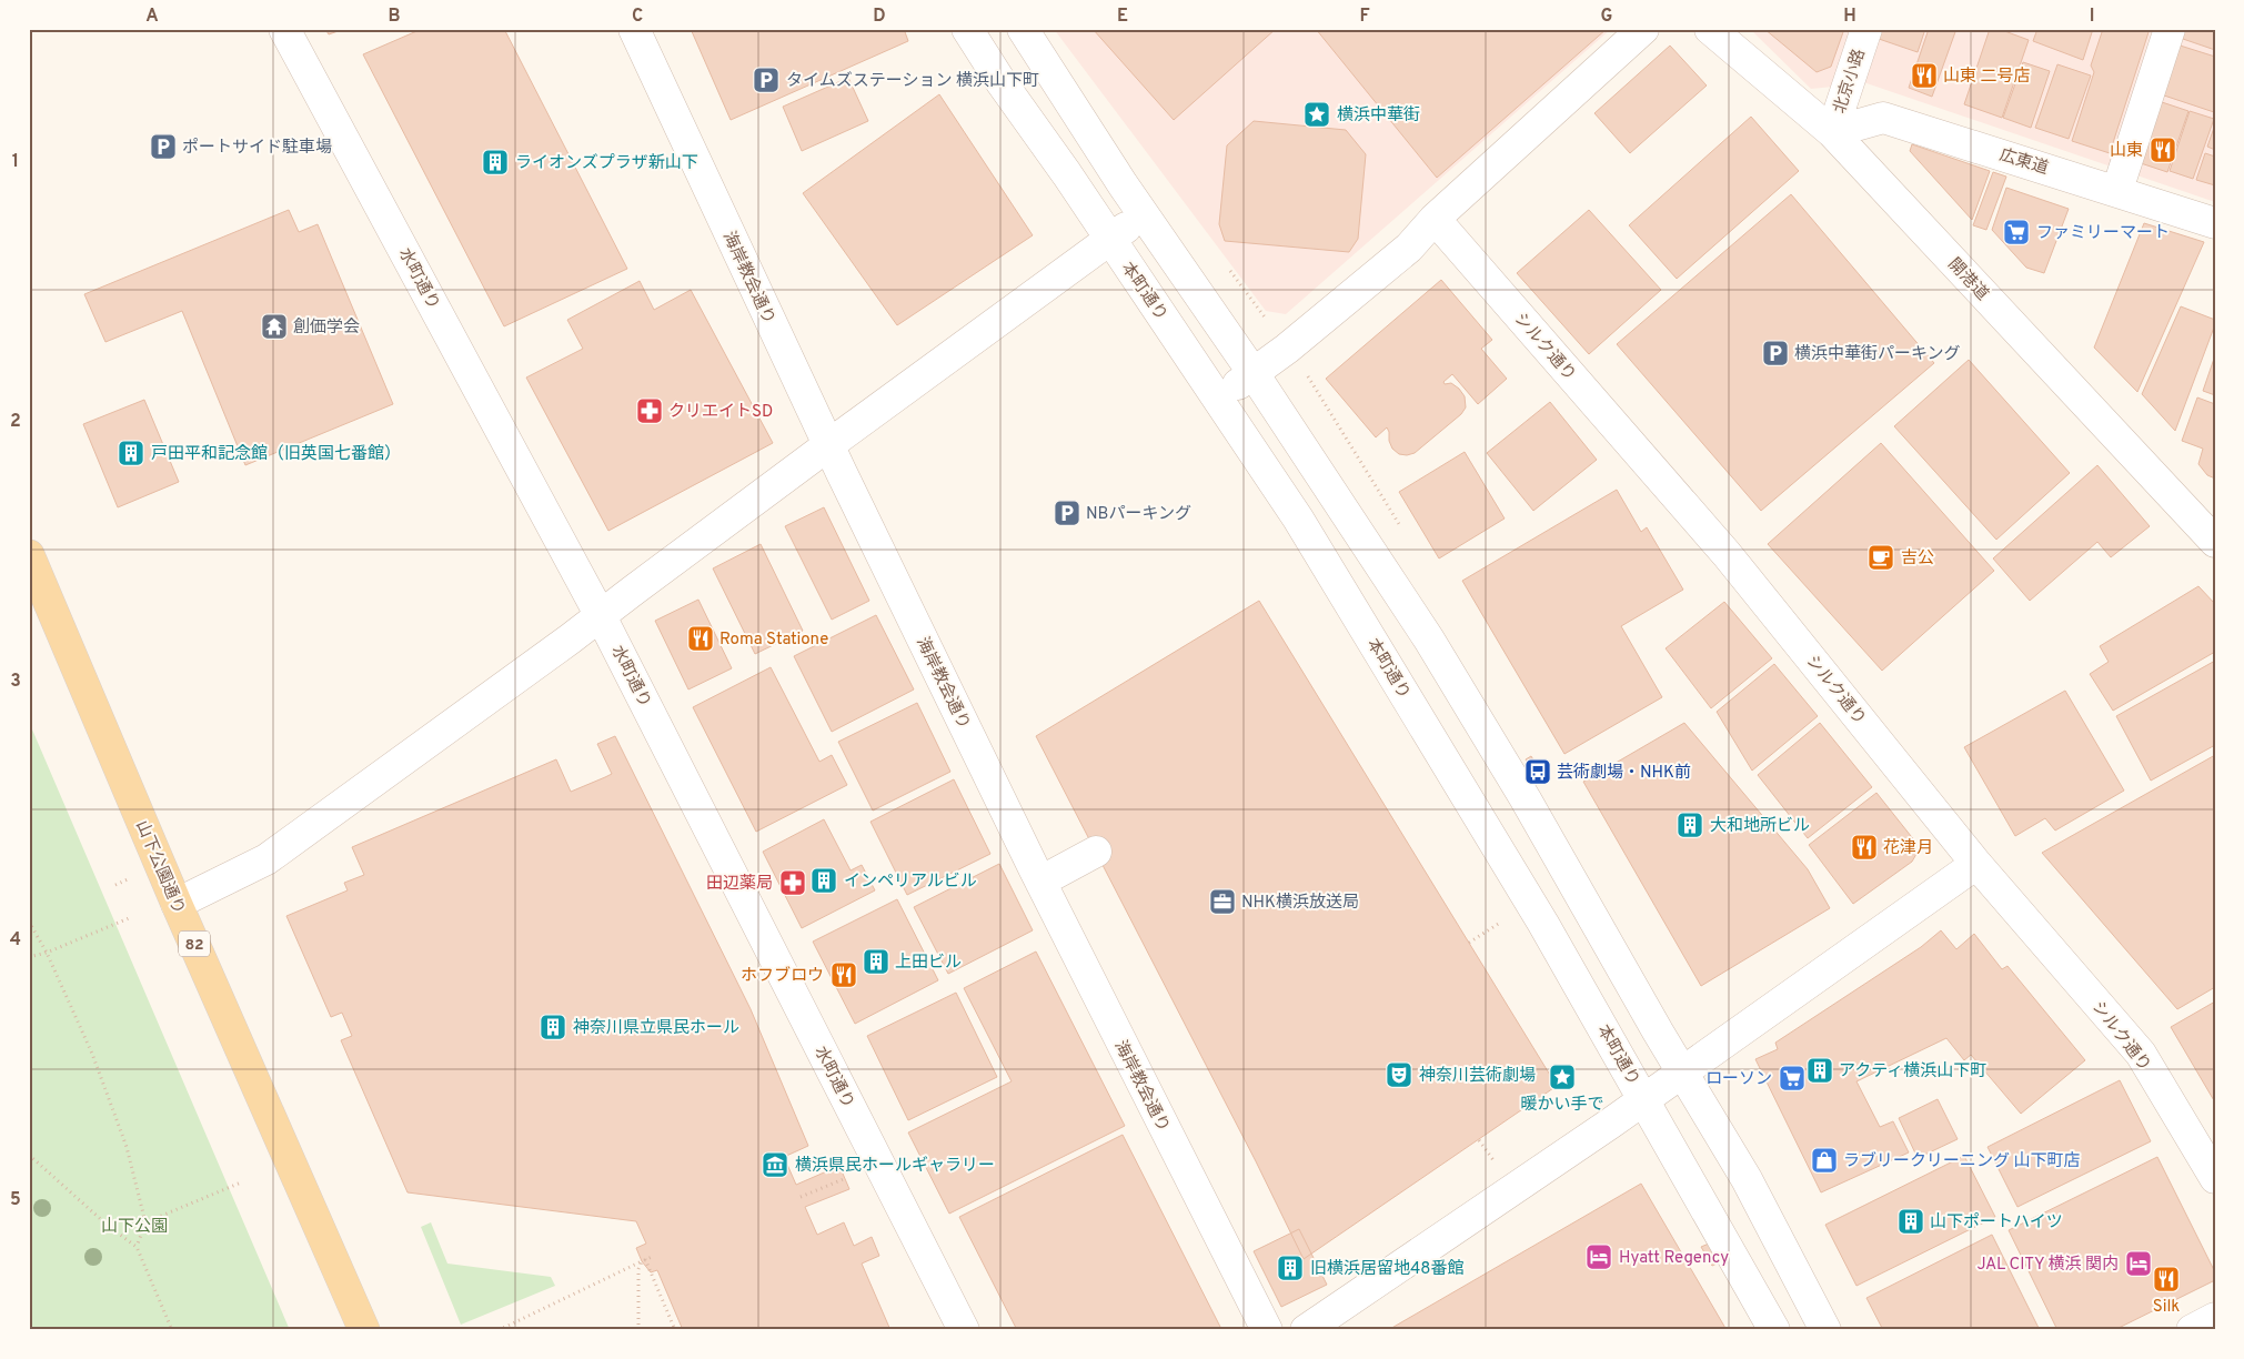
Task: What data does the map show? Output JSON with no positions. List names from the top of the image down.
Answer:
{
  "streets": {
    "main road": ["山下公園通り", "82"],
    "street": [
      "北京小路",
      "広東道",
      "海岸教会通り",
      "水町通り",
      "開港道",
      "本町通り",
      "シルク通り"
    ]
  },
  "crossings": [
    ["北京小路", "広東道"],
    ["北京小路", "開港道"],
    ["広東道", "開港道"]
  ],
  "parks": ["山下公園"],
  "places": {
    "restaurant": [
      "山東 二号店",
      "山東",
      "Roma Statione",
      "花津月",
      "ホフブロウ",
      "Silk"
    ],
    "parking": [
      "タイムズステーション 横浜山下町",
      "ポートサイド駐車場",
      "横浜中華街パーキング",
      "NBパーキング"
    ],
    "place": ["横浜中華街", "暖かい手で"],
    "building": [
      "ライオンズプラザ新山下",
      "戸田平和記念館（旧英国七番館）",
      "大和地所ビル",
      "インペリアルビル",
      "上田ビル",
      "神奈川県立県民ホール",
      "アクティ横浜山下町",
      "山下ポートハイツ",
      "旧横浜居留地48番館"
    ],
    "supermarket": ["ファミリーマート", "ローソン"],
    "temple": ["創価学会"],
    "pharmacy": ["クリエイトSD", "田辺薬局"],
    "cafe": ["吉公"],
    "bus stop": ["芸術劇場・NHK前"],
    "office": ["NHK横浜放送局"],
    "theatre": ["神奈川芸術劇場"],
    "shop": ["ラブリークリーニング 山下町店"],
    "museum": ["横浜県民ホールギャラリー"],
    "hotel": ["Hyatt Regency", "JAL CITY 横浜 関内"]
  },
  "grid": {
    "columns": [
      "A",
      "B",
      "C",
      "D",
      "E",
      "F",
      "G",
      "H",
      "I"
    ],
    "rows": [
      "1",
      "2",
      "3",
      "4",
      "5"
    ]
  }
}
